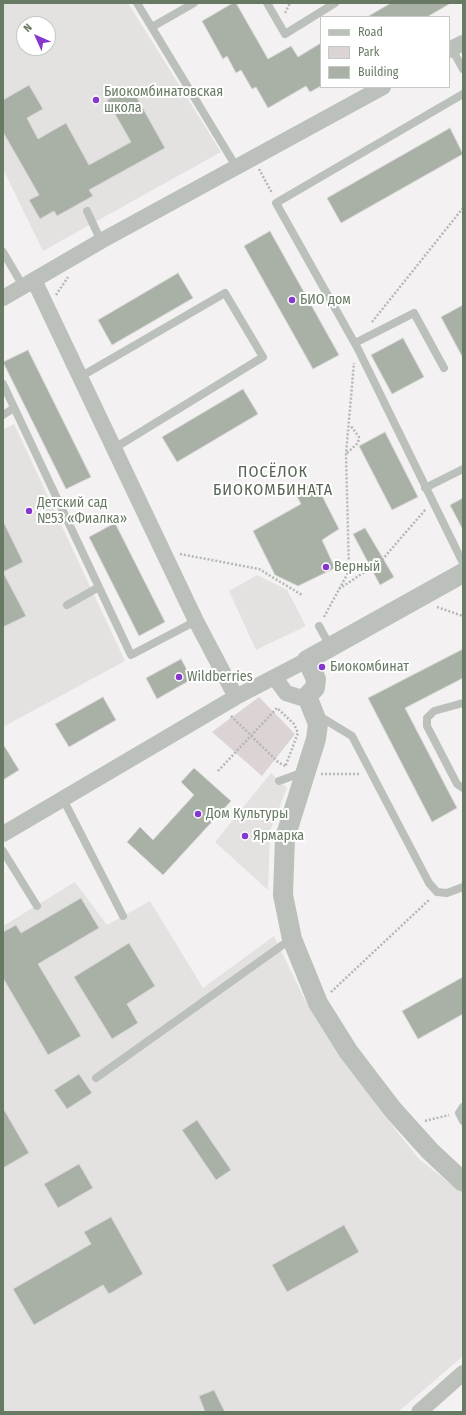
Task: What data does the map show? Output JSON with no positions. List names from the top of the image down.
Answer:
{
  "districts": ["ПОСЁЛОК БИОКОМБИНАТА"],
  "places": [
    "Биокомбинатовская школа",
    "БИО дом",
    "Детский сад №53 «Фиалка»",
    "Верный",
    "Биокомбинат",
    "Wildberries",
    "Дом Культуры",
    "Ярмарка"
  ],
  "legend": ["Road", "Park", "Building"],
  "north": "top left"
}
